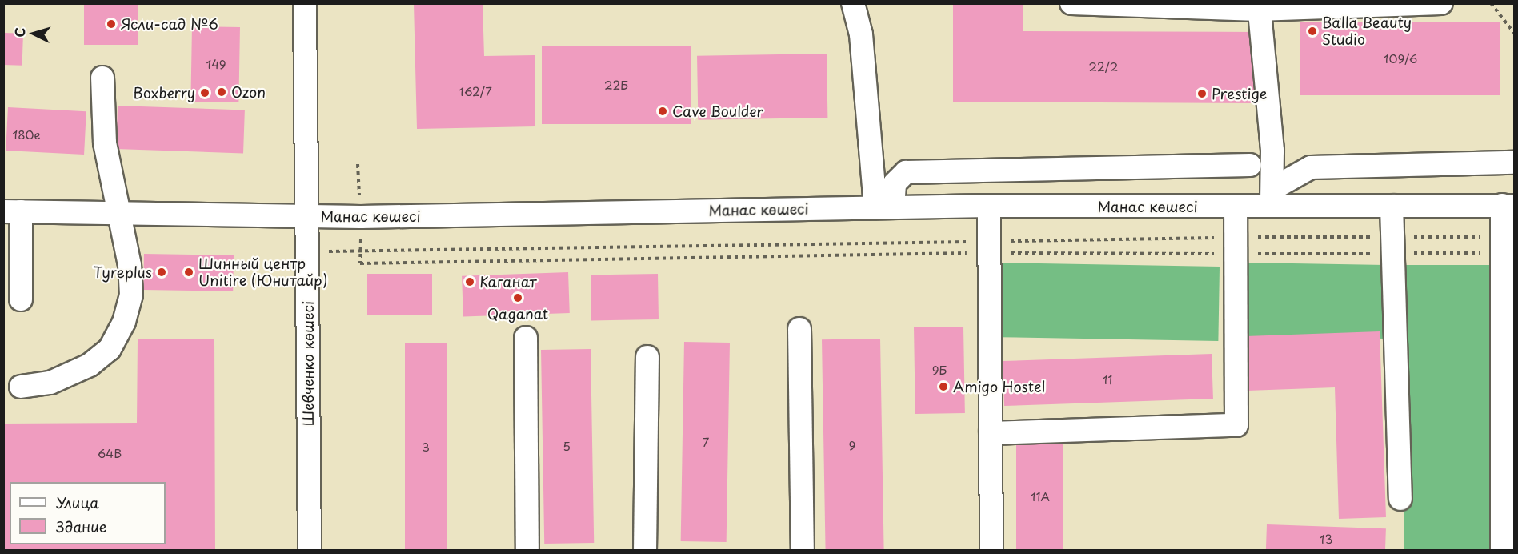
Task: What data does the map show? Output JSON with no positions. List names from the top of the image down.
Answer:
{
  "streets": {
    "street": ["Манас көшесі", "Шевченко көшесі"]
  },
  "crossings": [
    ["Манас көшесі", "Шевченко көшесі"]
  ],
  "places": [
    "Ясли-сад №6",
    "Balla Beauty Studio",
    "Ozon",
    "Boxberry",
    "Prestige",
    "Cave Boulder",
    "Tyreplus",
    "Шинный центр Unitire (Юнитайр)",
    "Каганат",
    "Qaganat",
    "Amigo Hostel"
  ],
  "house_numbers": [
    "109/6",
    "149",
    "22/2",
    "22Б",
    "162/7",
    "180е",
    "9Б",
    "11",
    "7",
    "9",
    "5",
    "3",
    "64В",
    "11А",
    "13"
  ],
  "legend": ["Улица", "Здание"],
  "north": "left"
}
